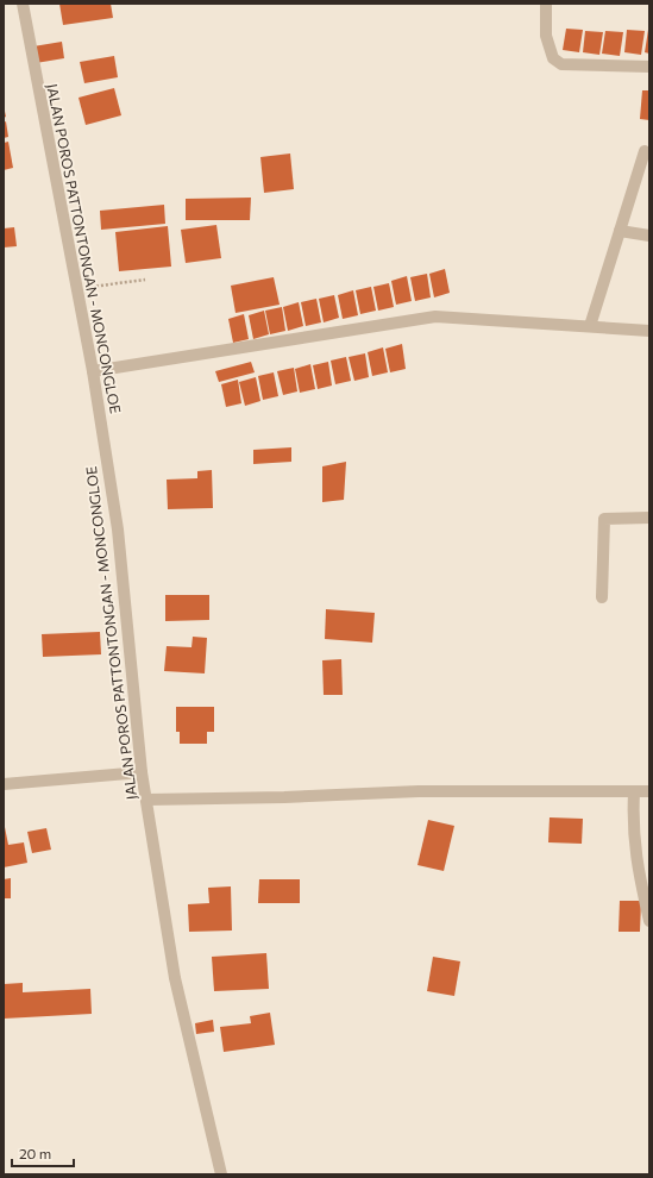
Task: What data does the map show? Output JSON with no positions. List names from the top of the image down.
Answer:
{
  "streets": {
    "street": ["JALAN POROS PATTONTONGAN - MONCONGLOE"]
  },
  "scale_bar": "20 m"
}
